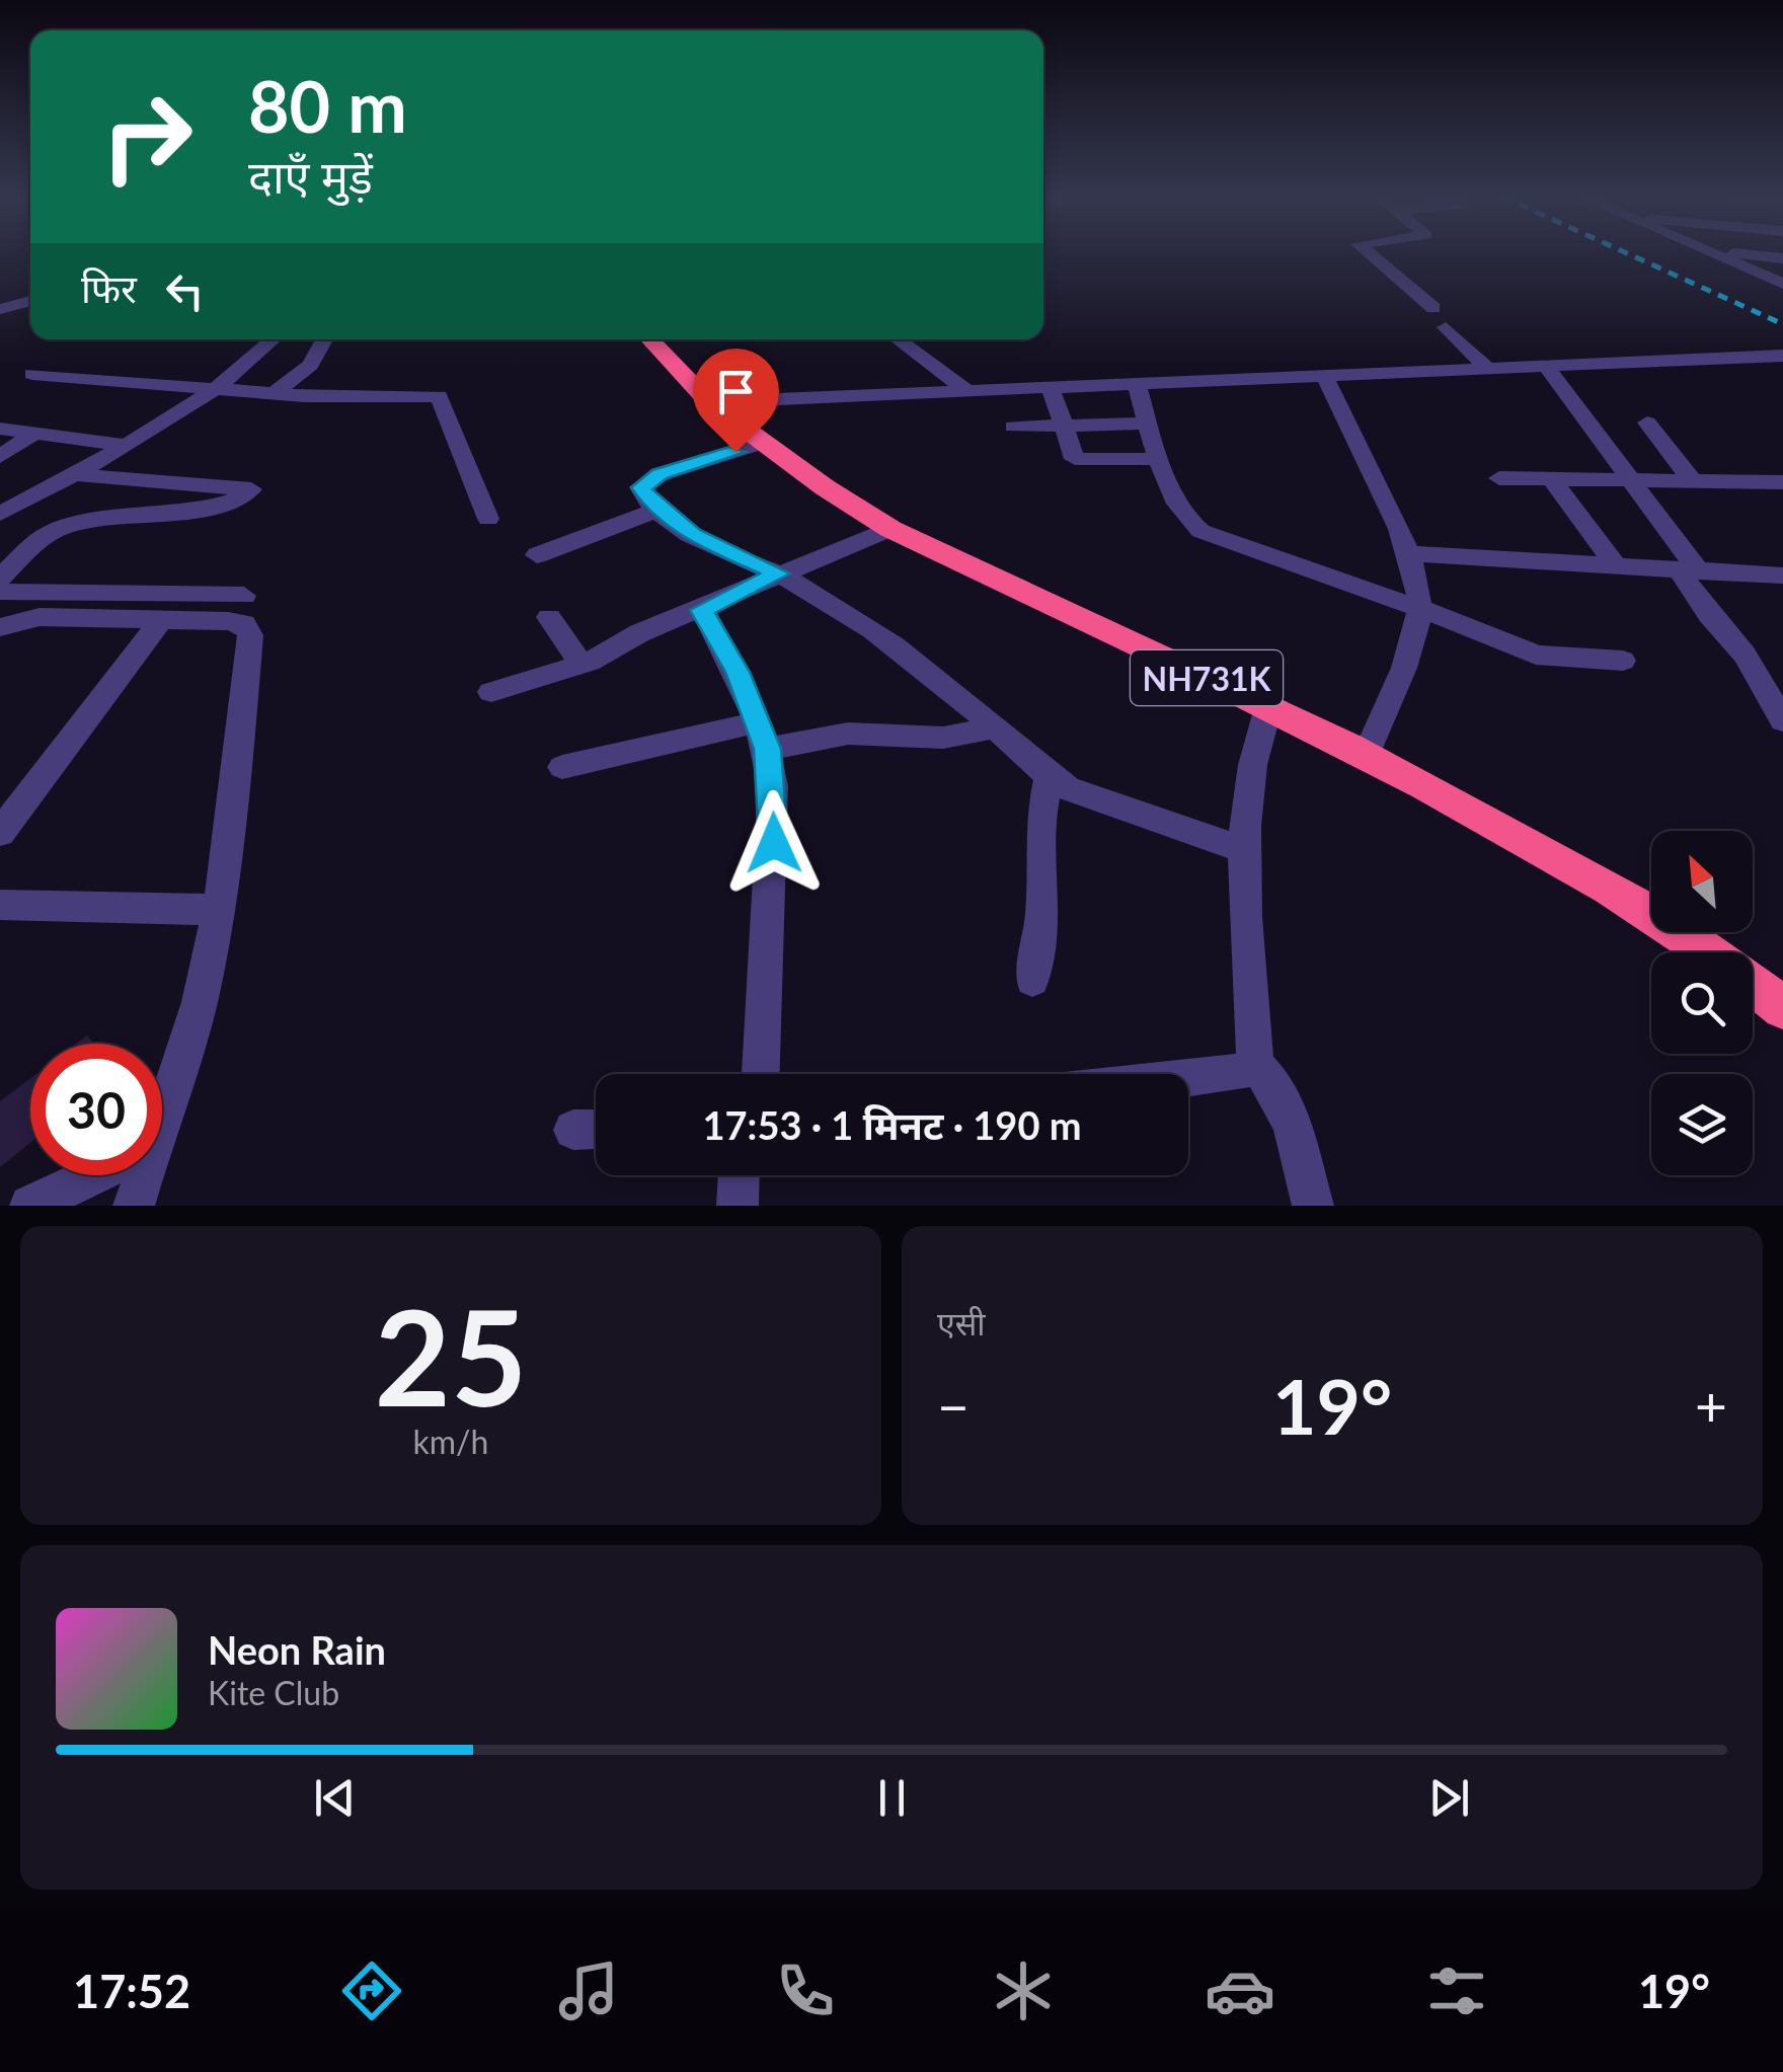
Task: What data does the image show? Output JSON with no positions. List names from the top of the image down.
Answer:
{
  "streets": {
    "highway": ["NH731K"]
  },
  "north": "top left",
  "page": {
    "turn": ["80 m", "दाएँ मुड़ें"],
    "then": "फिर",
    "limit": "30",
    "trip": "17:53 · 1 मिनट · 190 m",
    "tile": [
      ["25", "km/h"],
      "एसी"
    ],
    "heat": ["−", "19°", "+"],
    "song": ["Neon Rain", "Kite Club"],
    "tabs": ["17:52", "19°"]
  }
}
